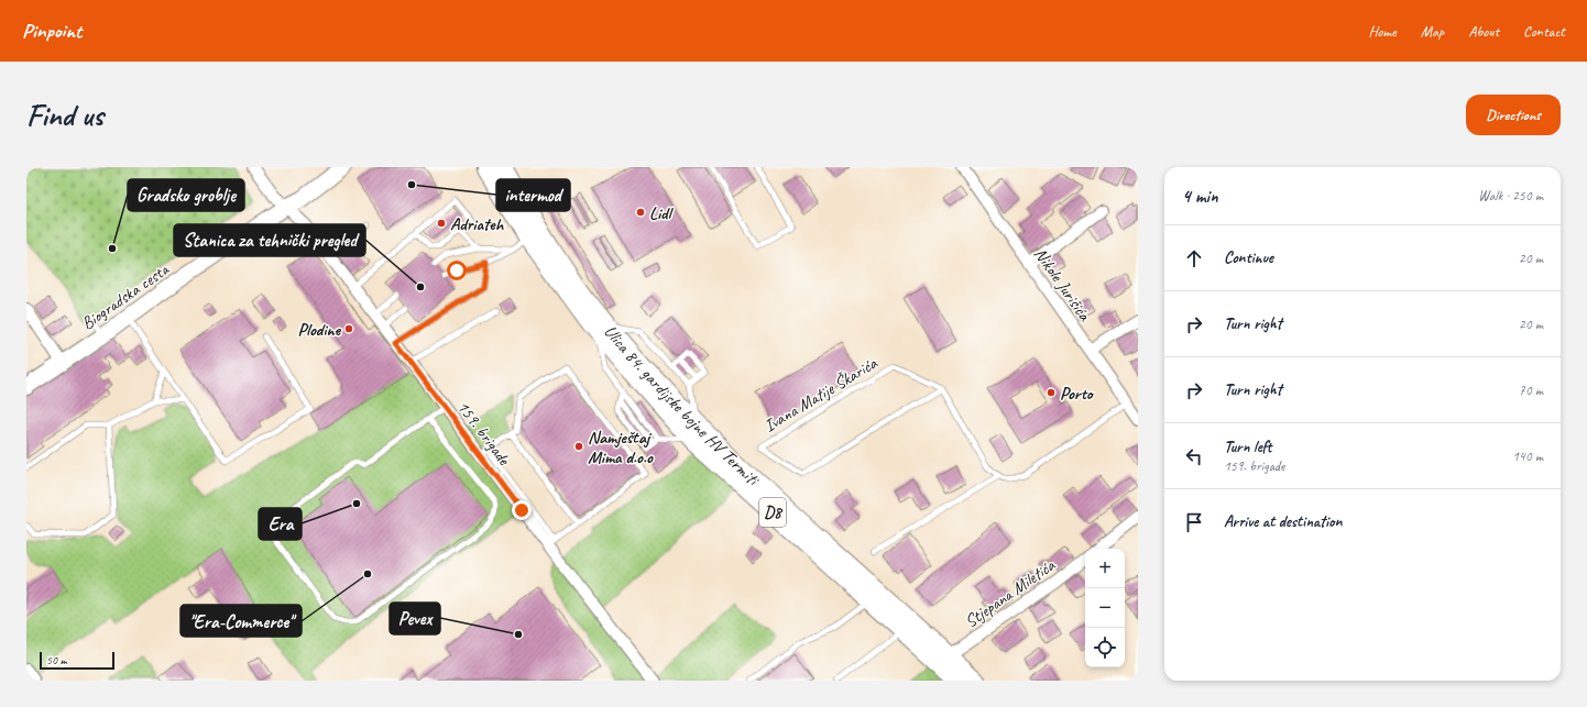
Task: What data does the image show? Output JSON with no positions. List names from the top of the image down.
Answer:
{
  "streets": {
    "main road": ["Biogradska cesta", "Ulica 84. gardijske bojne HV Termiti", "D8"],
    "street": ["Nikole Jurišića", "159. brigade", "Stjepana Miletića"],
    "lane": ["Ivana Matije Škarića"]
  },
  "crossings": [
    ["Biogradska cesta", "159. brigade"],
    ["Ulica 84. gardijske bojne HV Termiti", "Stjepana Miletića"]
  ],
  "places": [
    "intermod",
    "Lidl",
    "Adriateh",
    "Gradsko groblje",
    "Stanica za tehnički pregled",
    "Plodine",
    "Porto",
    "Namještaj Mima d.o.o",
    "Era",
    "\"Era-Commerce\"",
    "Pevex"
  ],
  "scale_bar": "50 m",
  "page": {
    "header": "Pinpoint",
    "nav": [
      "Home",
      "Map",
      "About",
      "Contact"
    ],
    "buttons": "Directions",
    "title": "Find us",
    "heading": ["4 min", "Walk · 250 m"],
    "list": [
      ["Continue", "20 m"],
      ["Turn right", "20 m"],
      ["Turn right", "70 m"],
      ["Turn left", "159. brigade", "140 m"],
      "Arrive at destination"
    ],
    "map_buttons": ["+", "−"],
    "scale": "50 m"
  }
}
